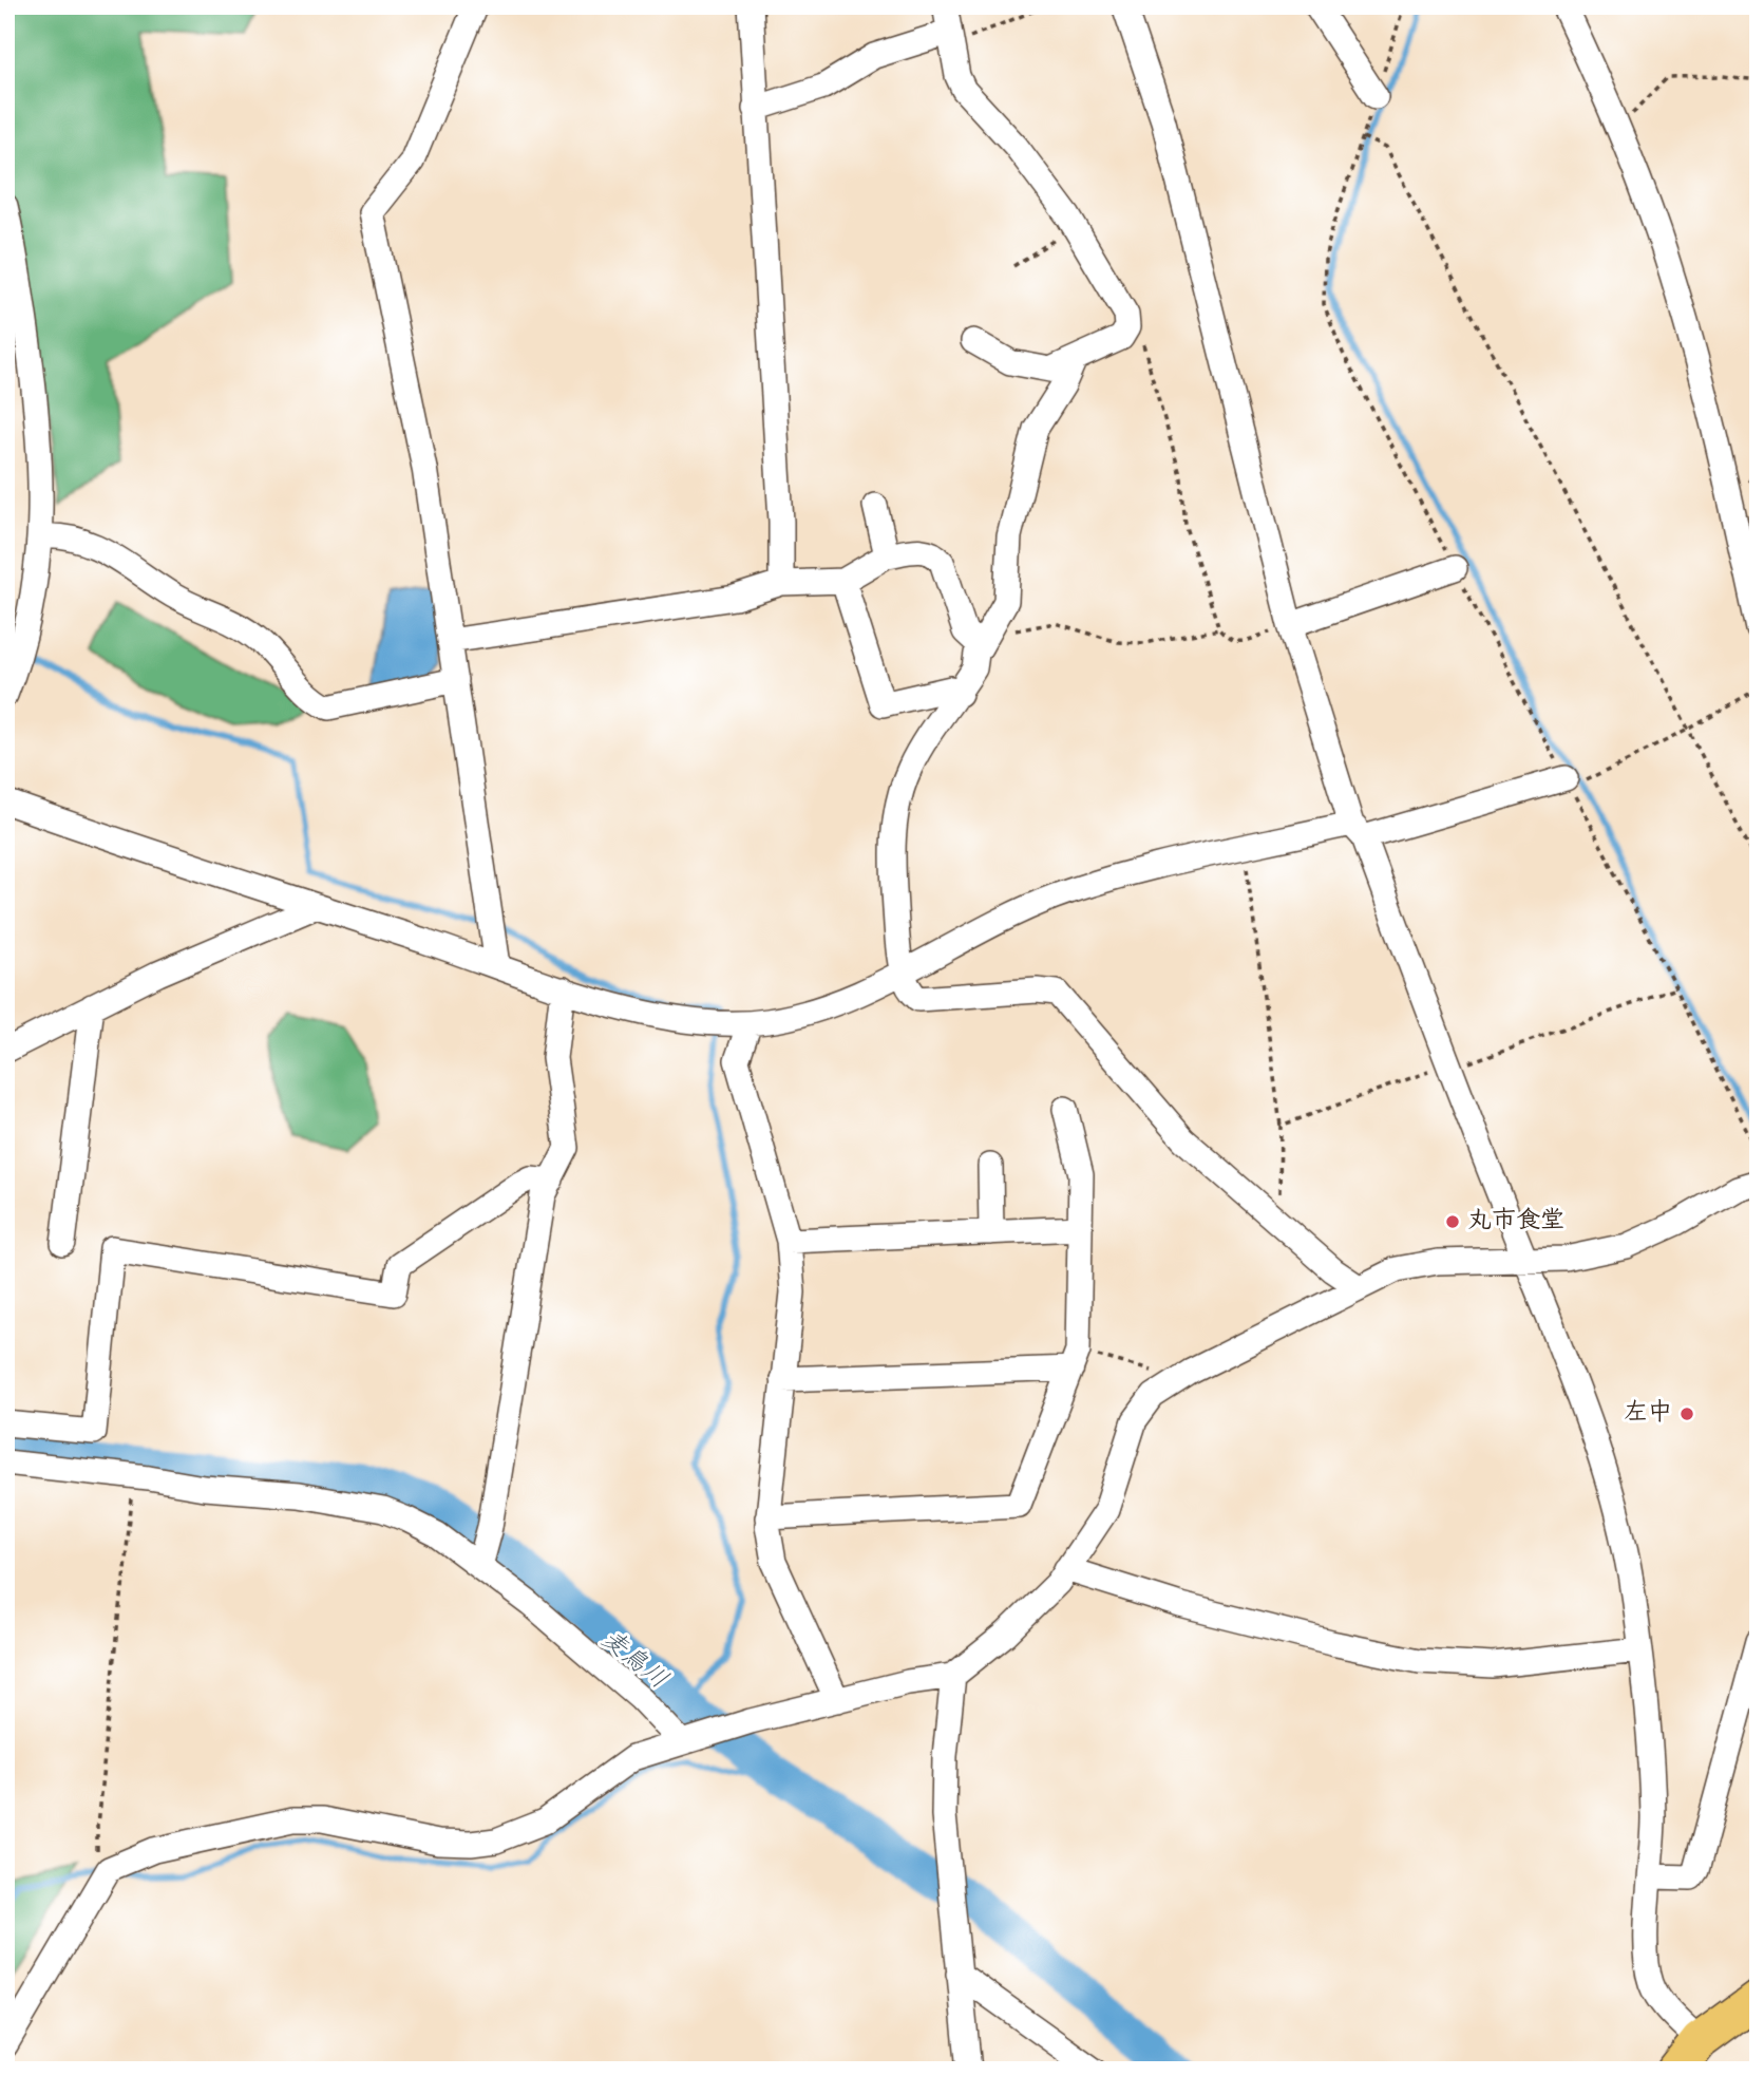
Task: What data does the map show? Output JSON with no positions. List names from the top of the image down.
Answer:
{
  "water": ["麦鳥川"],
  "places": ["丸市食堂", "左中"]
}
